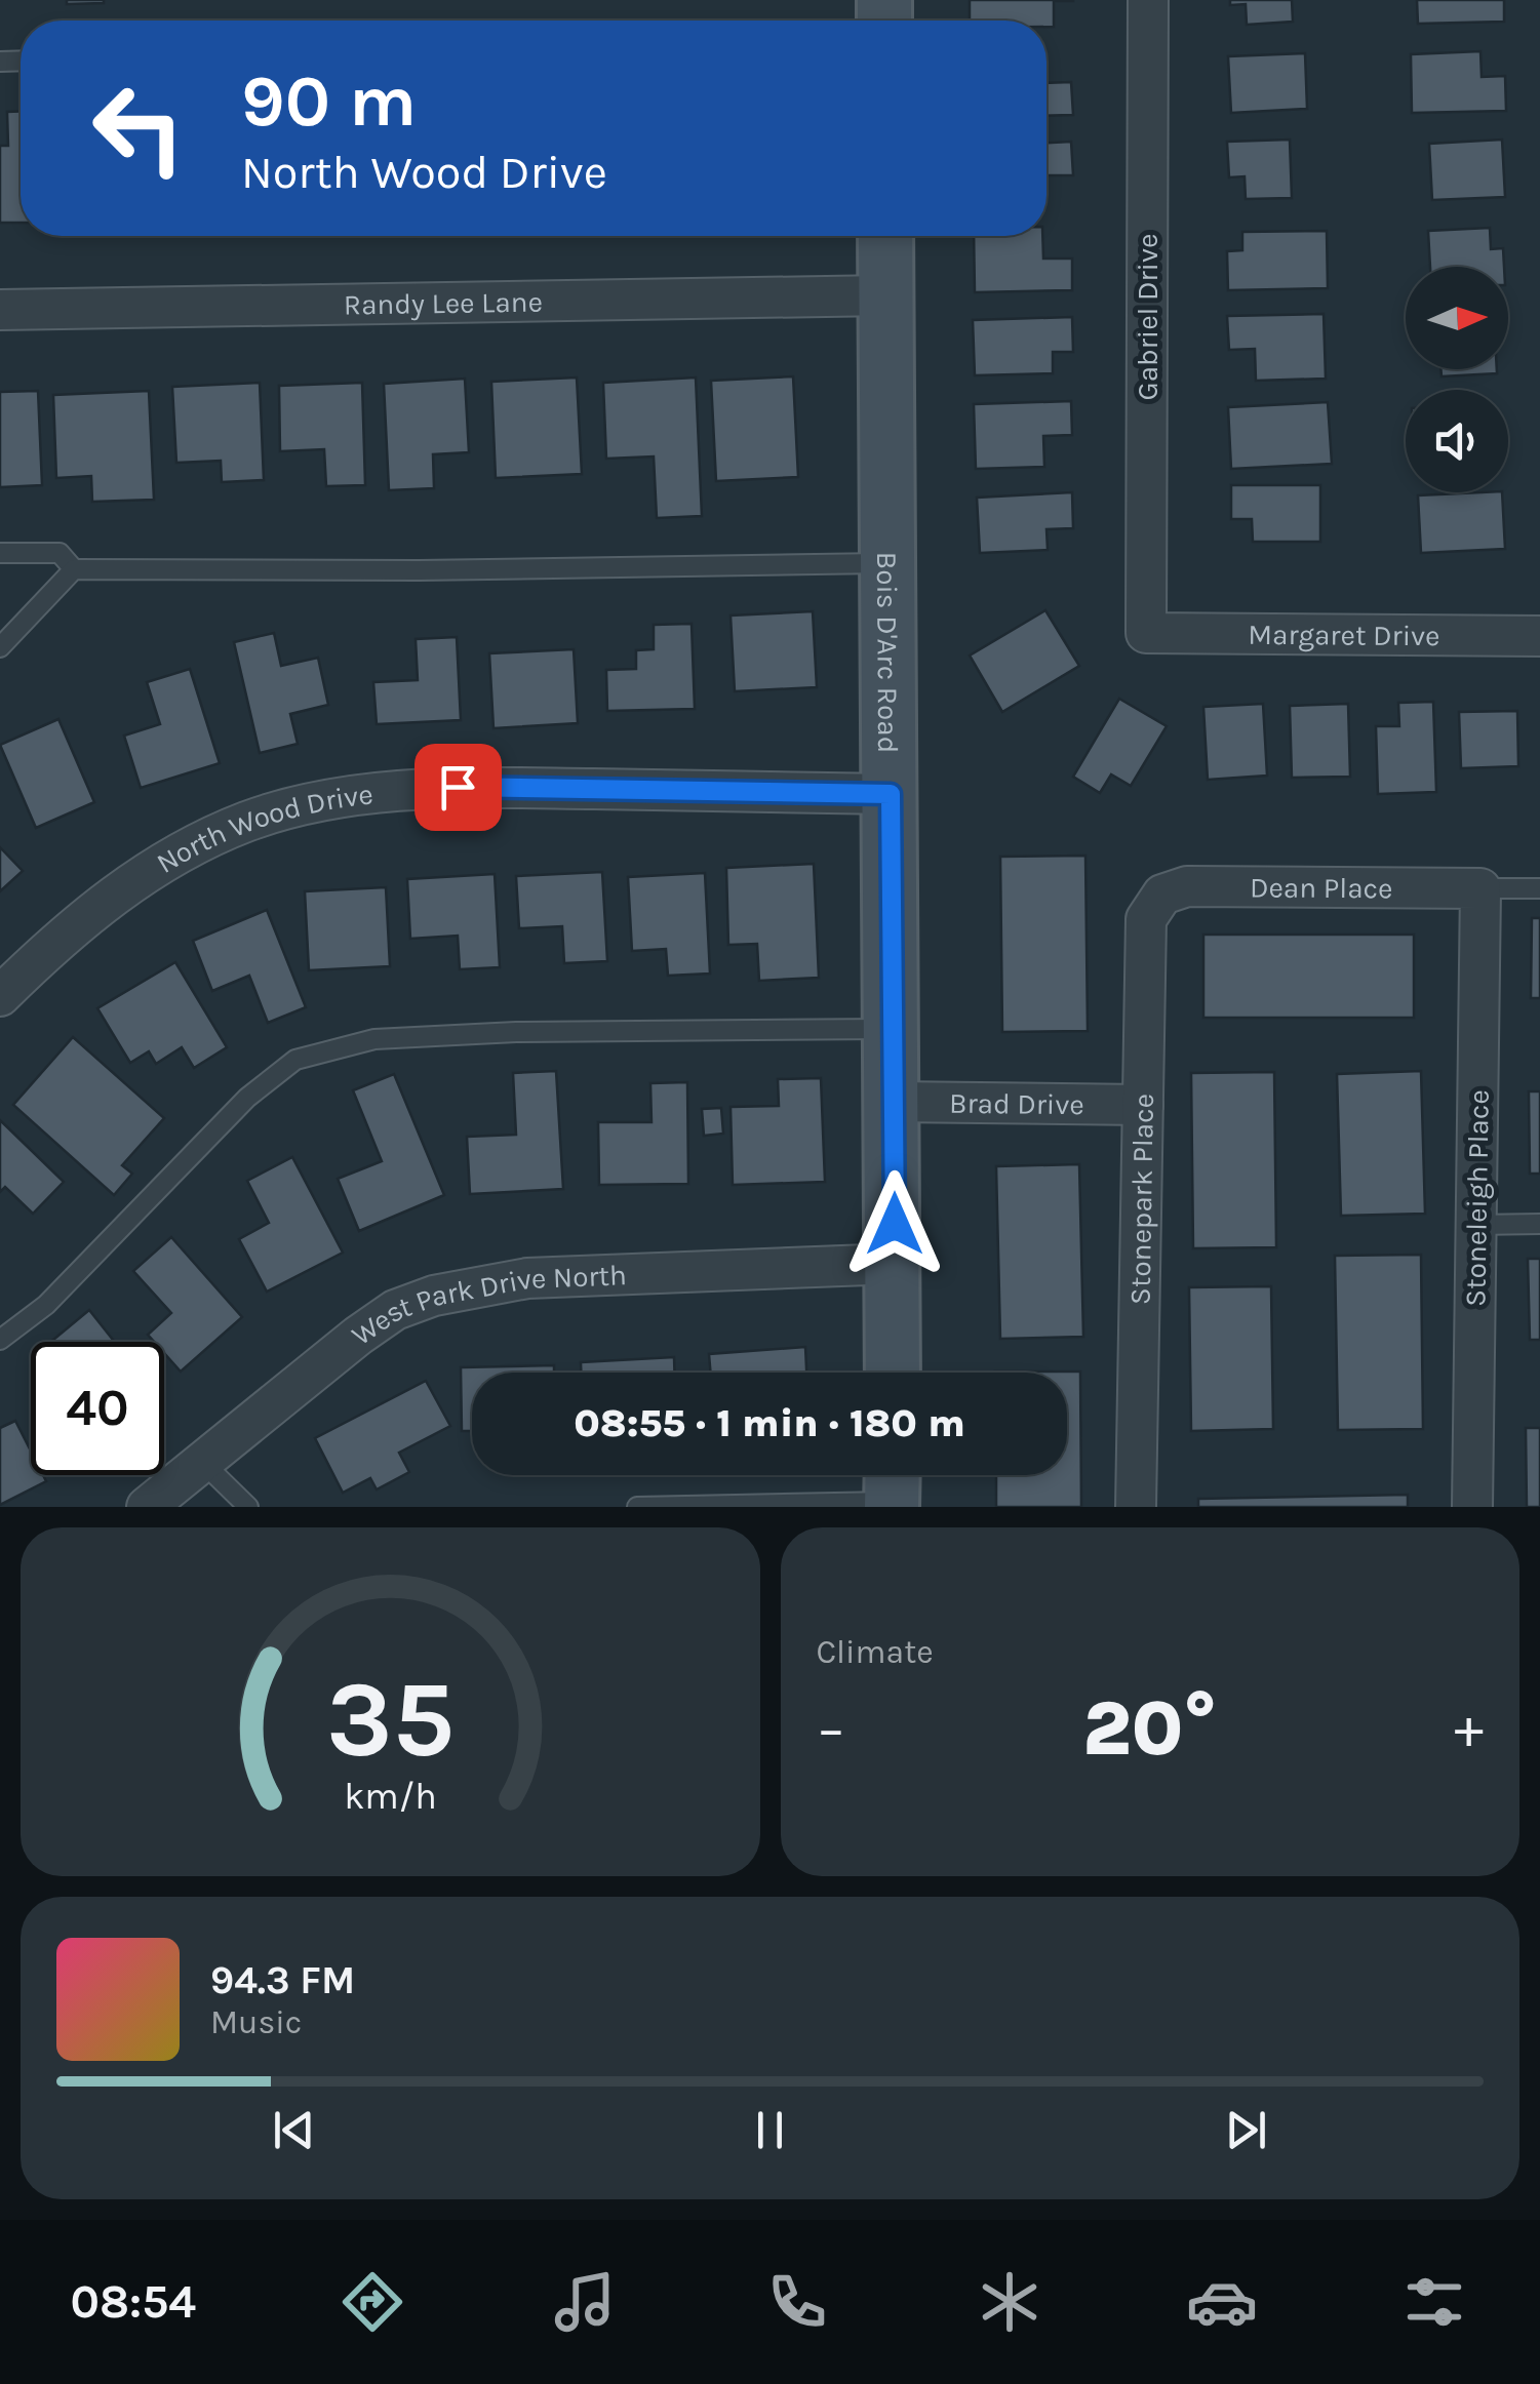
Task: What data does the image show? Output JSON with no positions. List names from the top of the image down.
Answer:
{
  "streets": {
    "street": [
      "Randy Lee Lane",
      "Gabriel Drive",
      "Margaret Drive",
      "Bois D'Arc Road",
      "North Wood Drive",
      "Dean Place",
      "Brad Drive",
      "Stonepark Place",
      "Stoneleigh Place",
      "West Park Drive North"
    ]
  },
  "crossings": [
    ["Randy Lee Lane", "Bois D'Arc Road"],
    ["Gabriel Drive", "Margaret Drive"],
    ["Bois D'Arc Road", "North Wood Drive"],
    ["Bois D'Arc Road", "Brad Drive"],
    ["Bois D'Arc Road", "West Park Drive North"],
    ["Dean Place", "Stonepark Place"],
    ["Dean Place", "Stoneleigh Place"],
    ["Brad Drive", "Stonepark Place"]
  ],
  "north": "right",
  "page": {
    "turn": ["90 m", "North Wood Drive"],
    "limit": "40",
    "trip": "08:55 · 1 min · 180 m",
    "tile": "Climate",
    "heat": ["−", "20°", "+"],
    "song": ["94.3 FM", "Music"],
    "tabs": "08:54",
    "gauge": ["35", "km/h"]
  }
}
